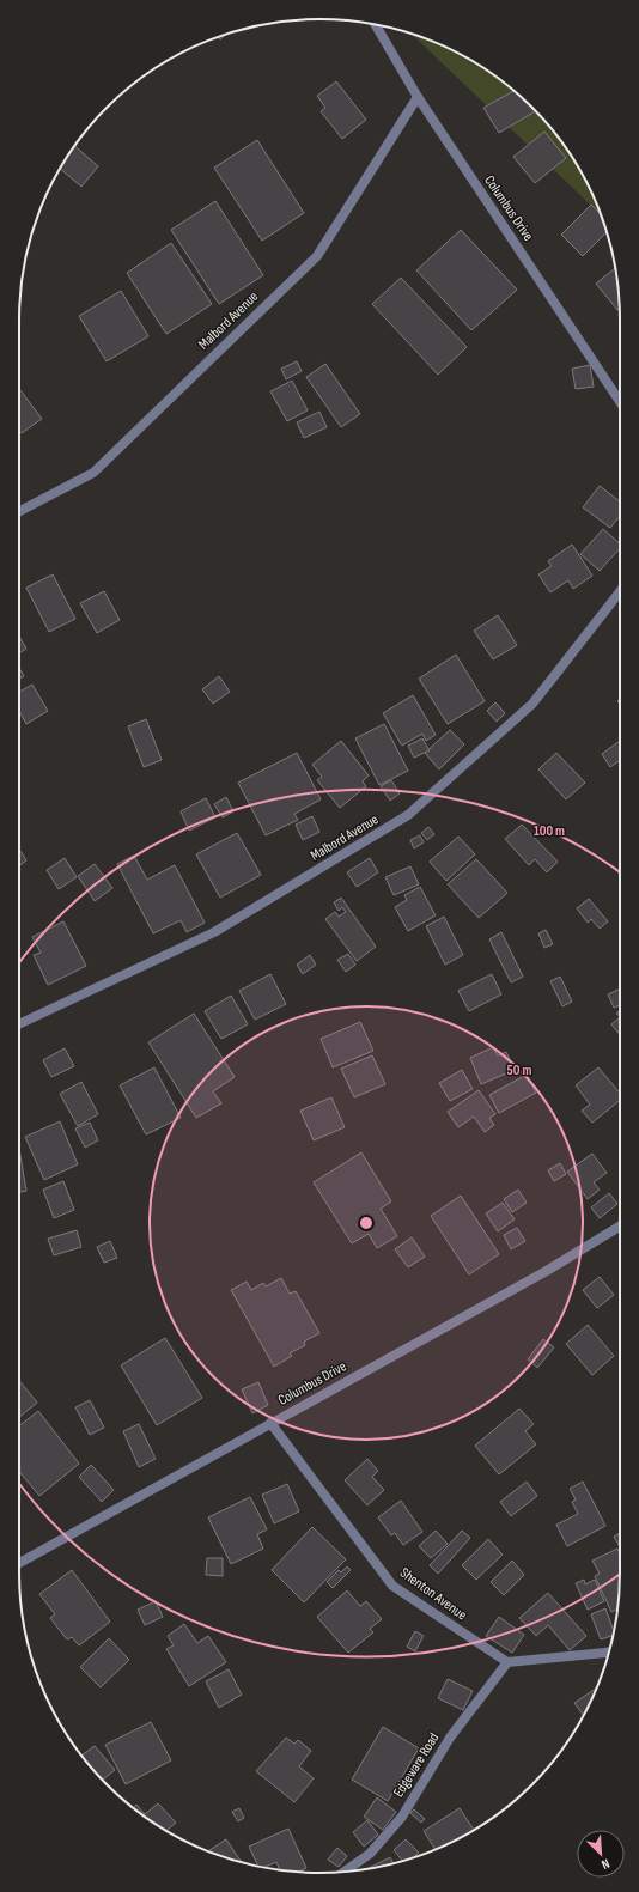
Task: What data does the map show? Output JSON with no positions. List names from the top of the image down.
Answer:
{
  "streets": {
    "street": [
      "Columbus Drive",
      "Malbord Avenue",
      "Shenton Avenue",
      "Edgeware Road"
    ]
  },
  "crossings": [
    ["Columbus Drive", "Malbord Avenue"],
    ["Columbus Drive", "Shenton Avenue"],
    ["Shenton Avenue", "Edgeware Road"]
  ],
  "north": "bottom right",
  "rings": ["100 m", "50 m"]
}
